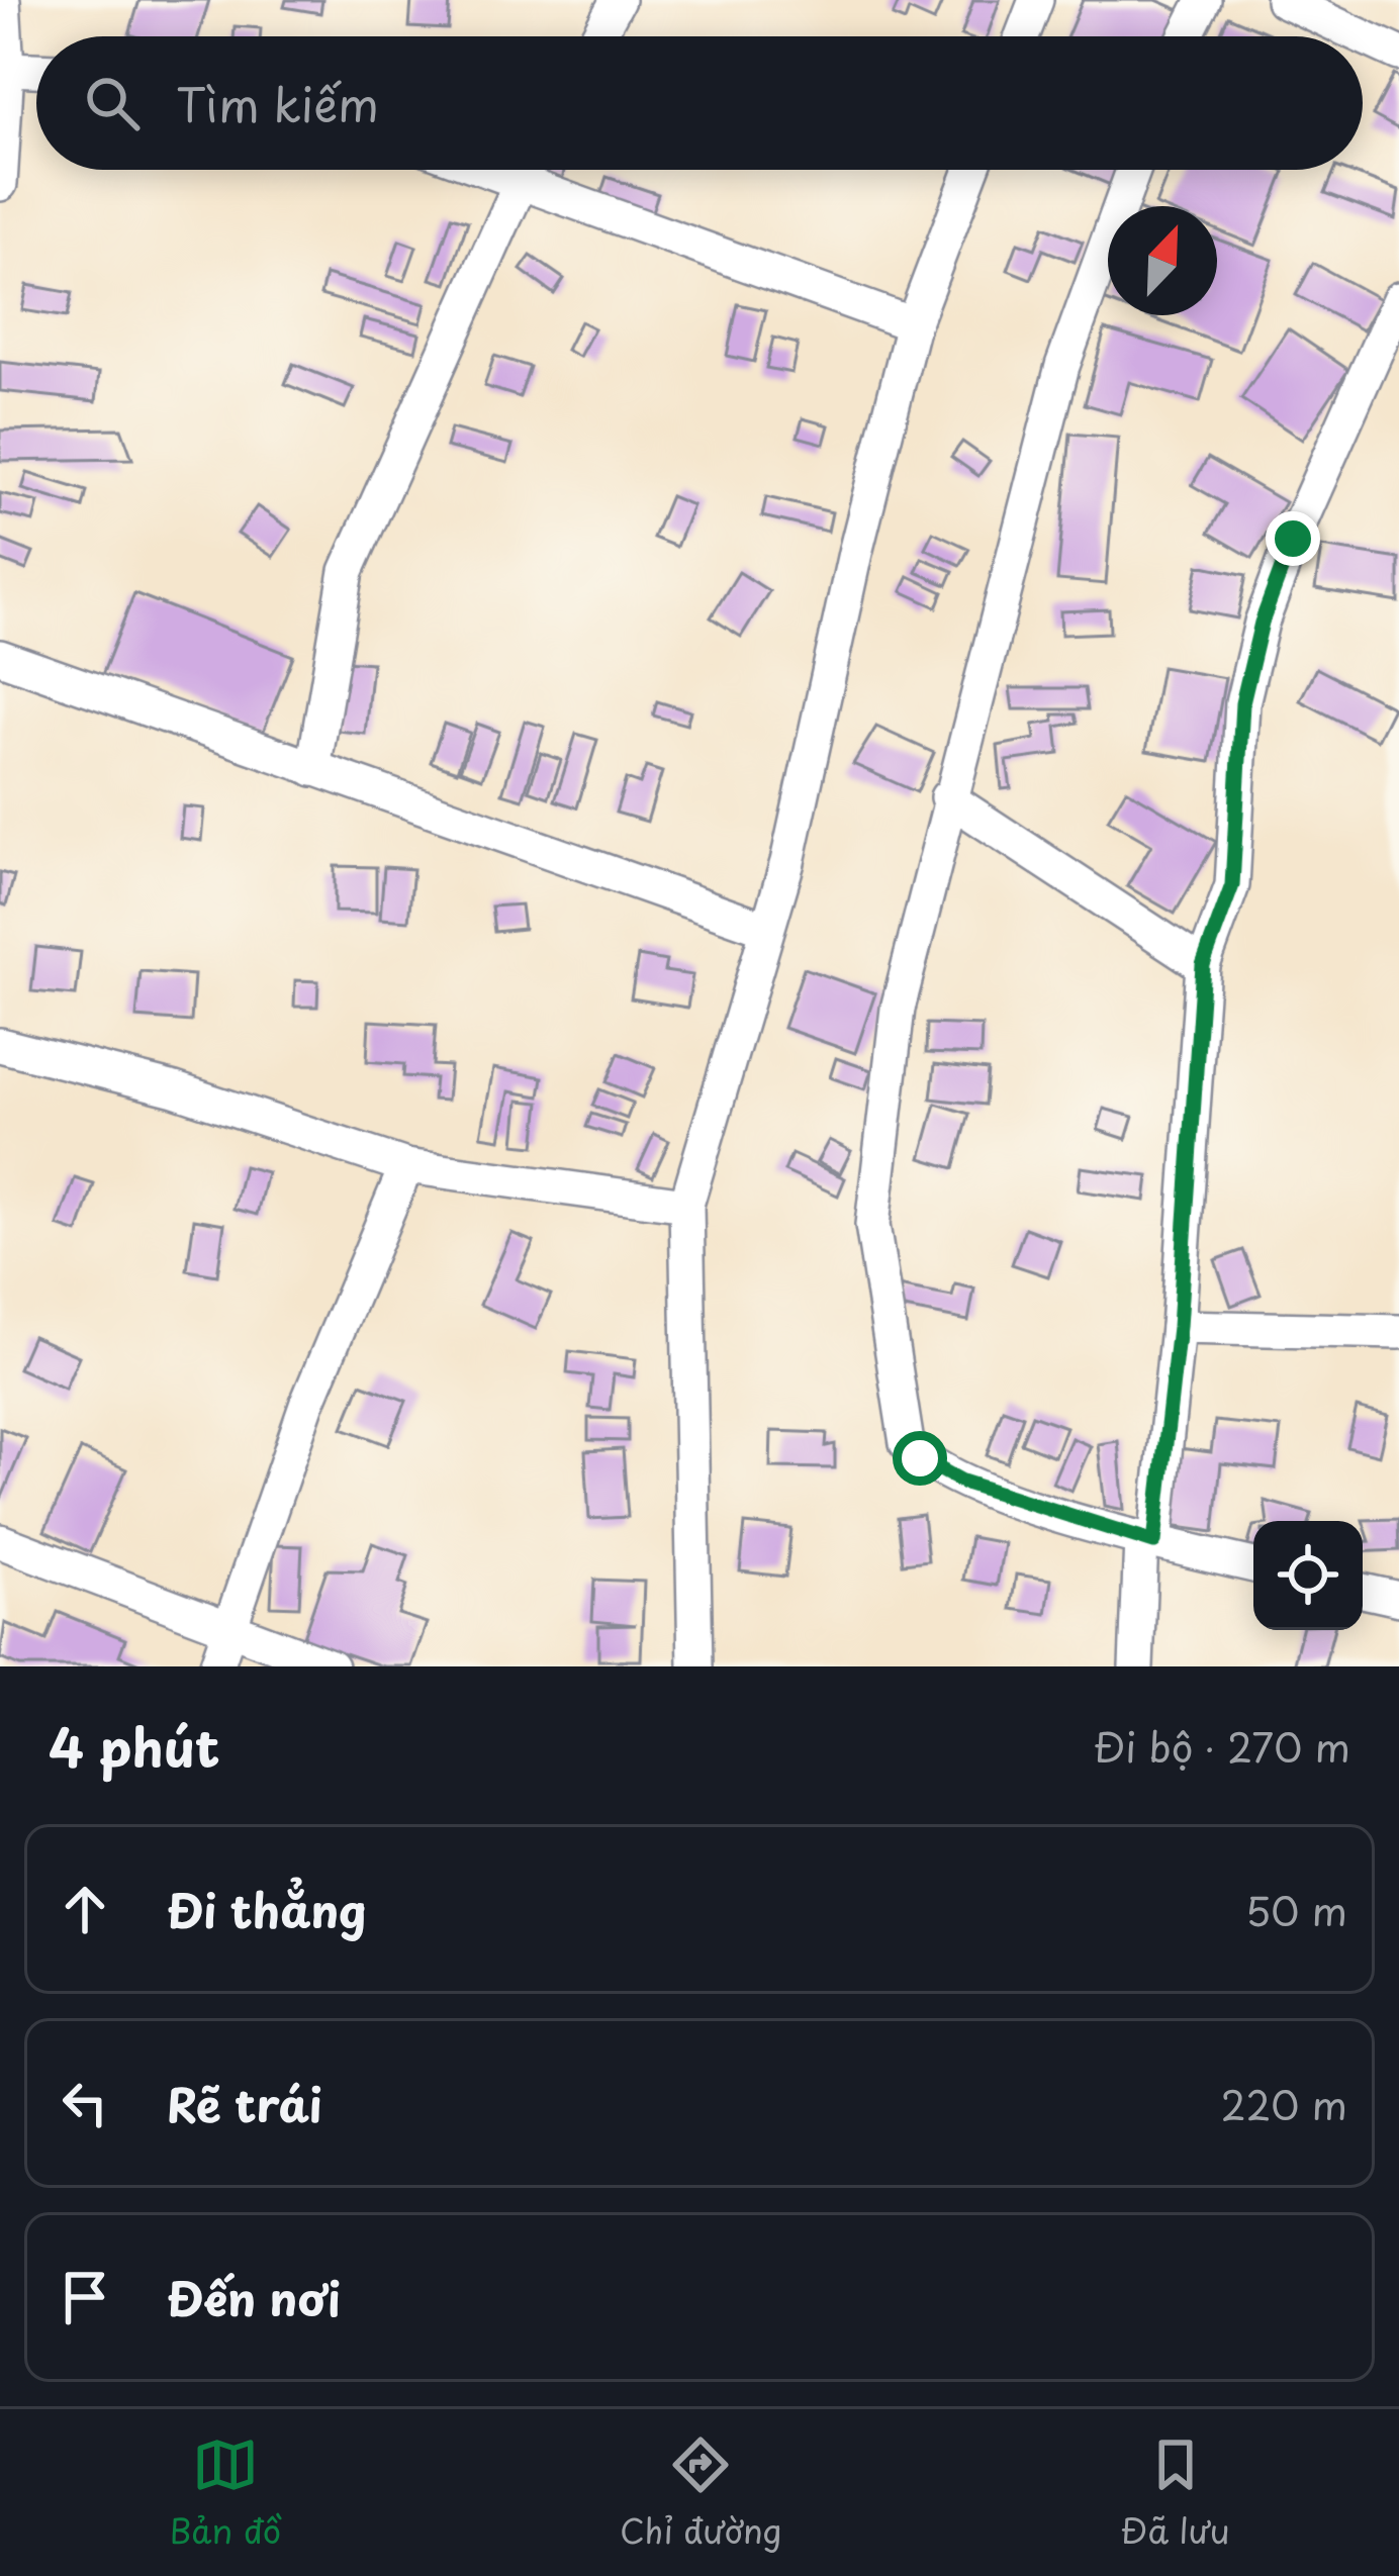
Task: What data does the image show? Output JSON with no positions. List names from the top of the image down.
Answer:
{
  "north": "top right",
  "page": {
    "search": "Tìm kiếm",
    "heading": ["4 phút", "Đi bộ · 270 m"],
    "list": [
      ["Đi thẳng", "50 m"],
      ["Rẽ trái", "220 m"],
      "Đến nơi"
    ],
    "nav": ["Bản đồ", "Chỉ đường", "Đã lưu"]
  }
}
